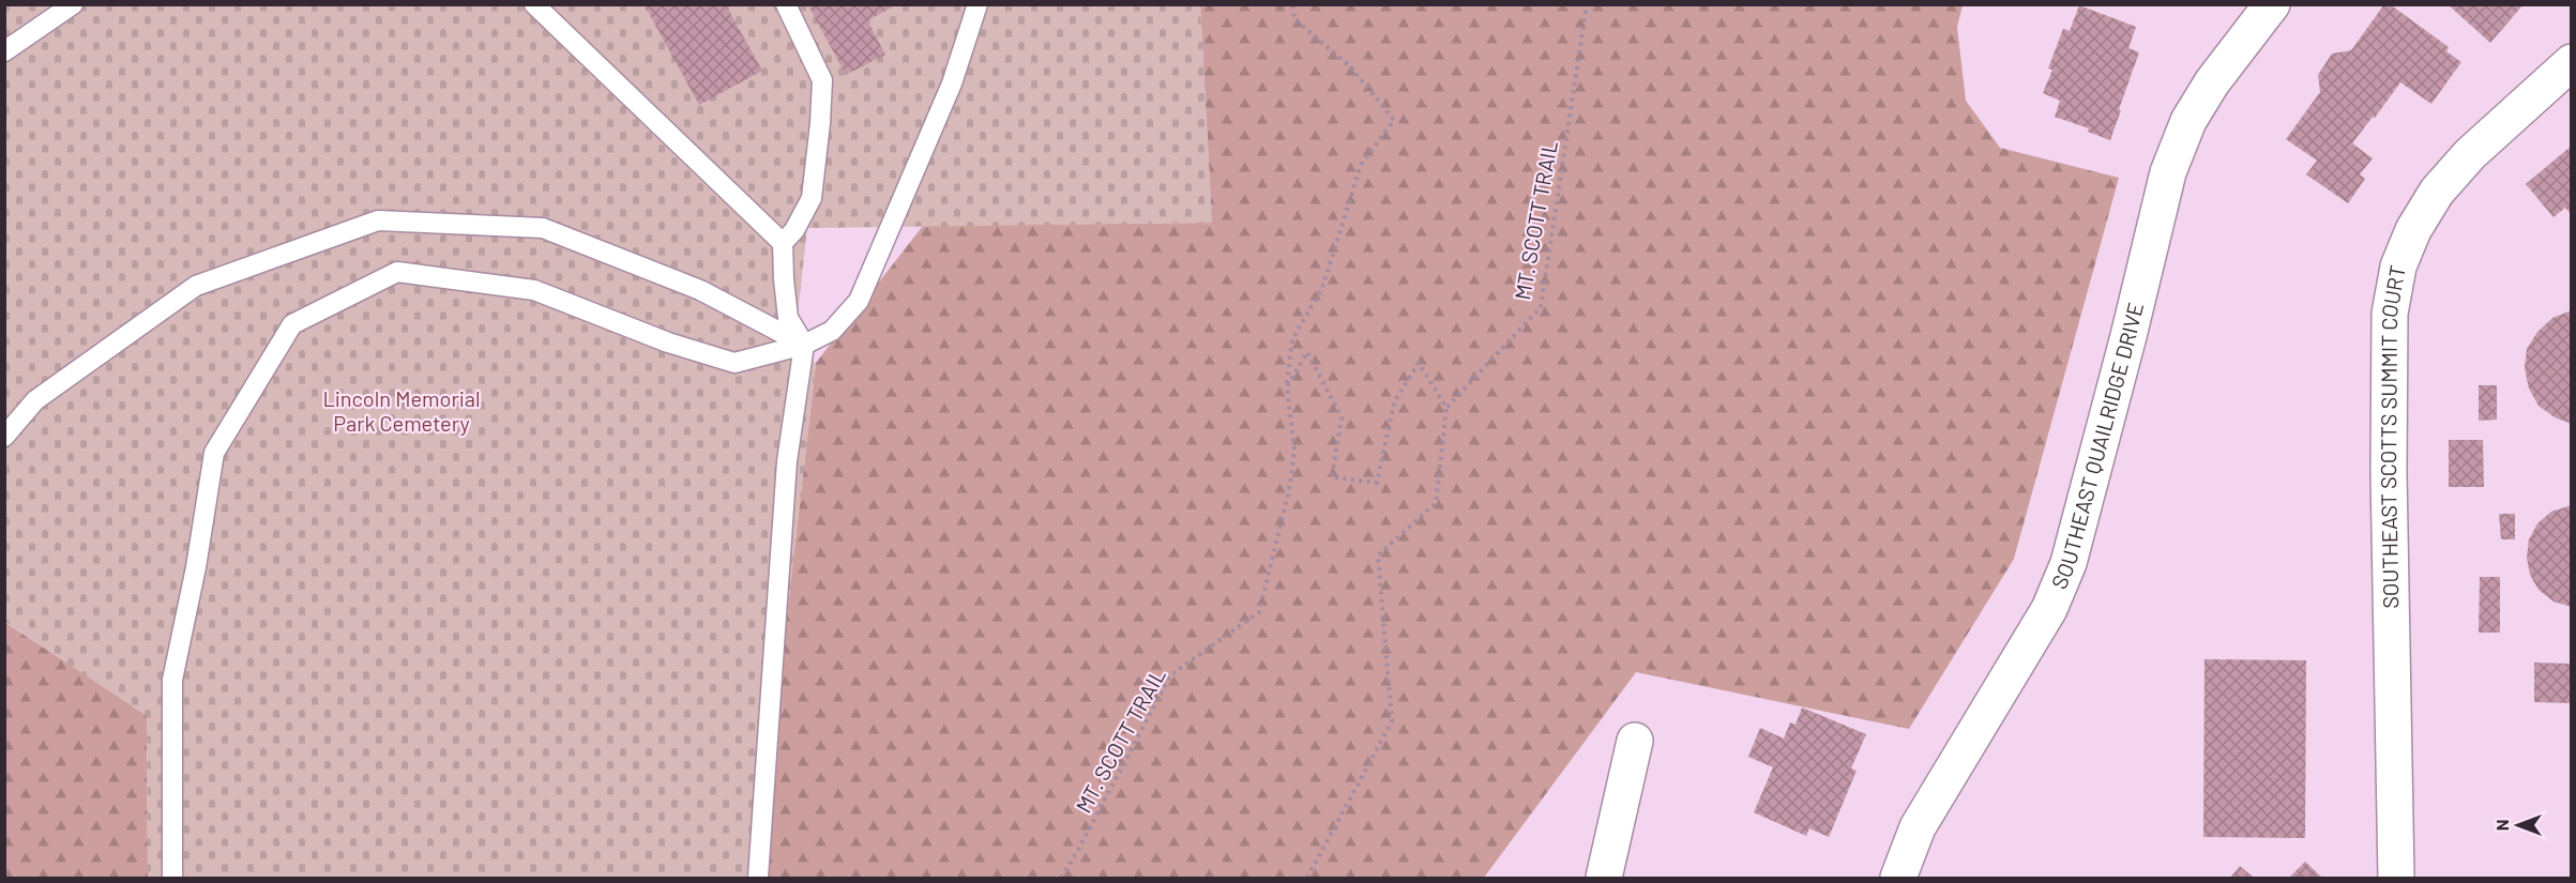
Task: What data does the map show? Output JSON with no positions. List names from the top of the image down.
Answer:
{
  "streets": {
    "street": ["SOUTHEAST SCOTTS SUMMIT COURT", "SOUTHEAST QUAILRIDGE DRIVE"],
    "path": ["MT. SCOTT TRAIL"]
  },
  "parks": ["Lincoln Memorial Park Cemetery"],
  "north": "left"
}
